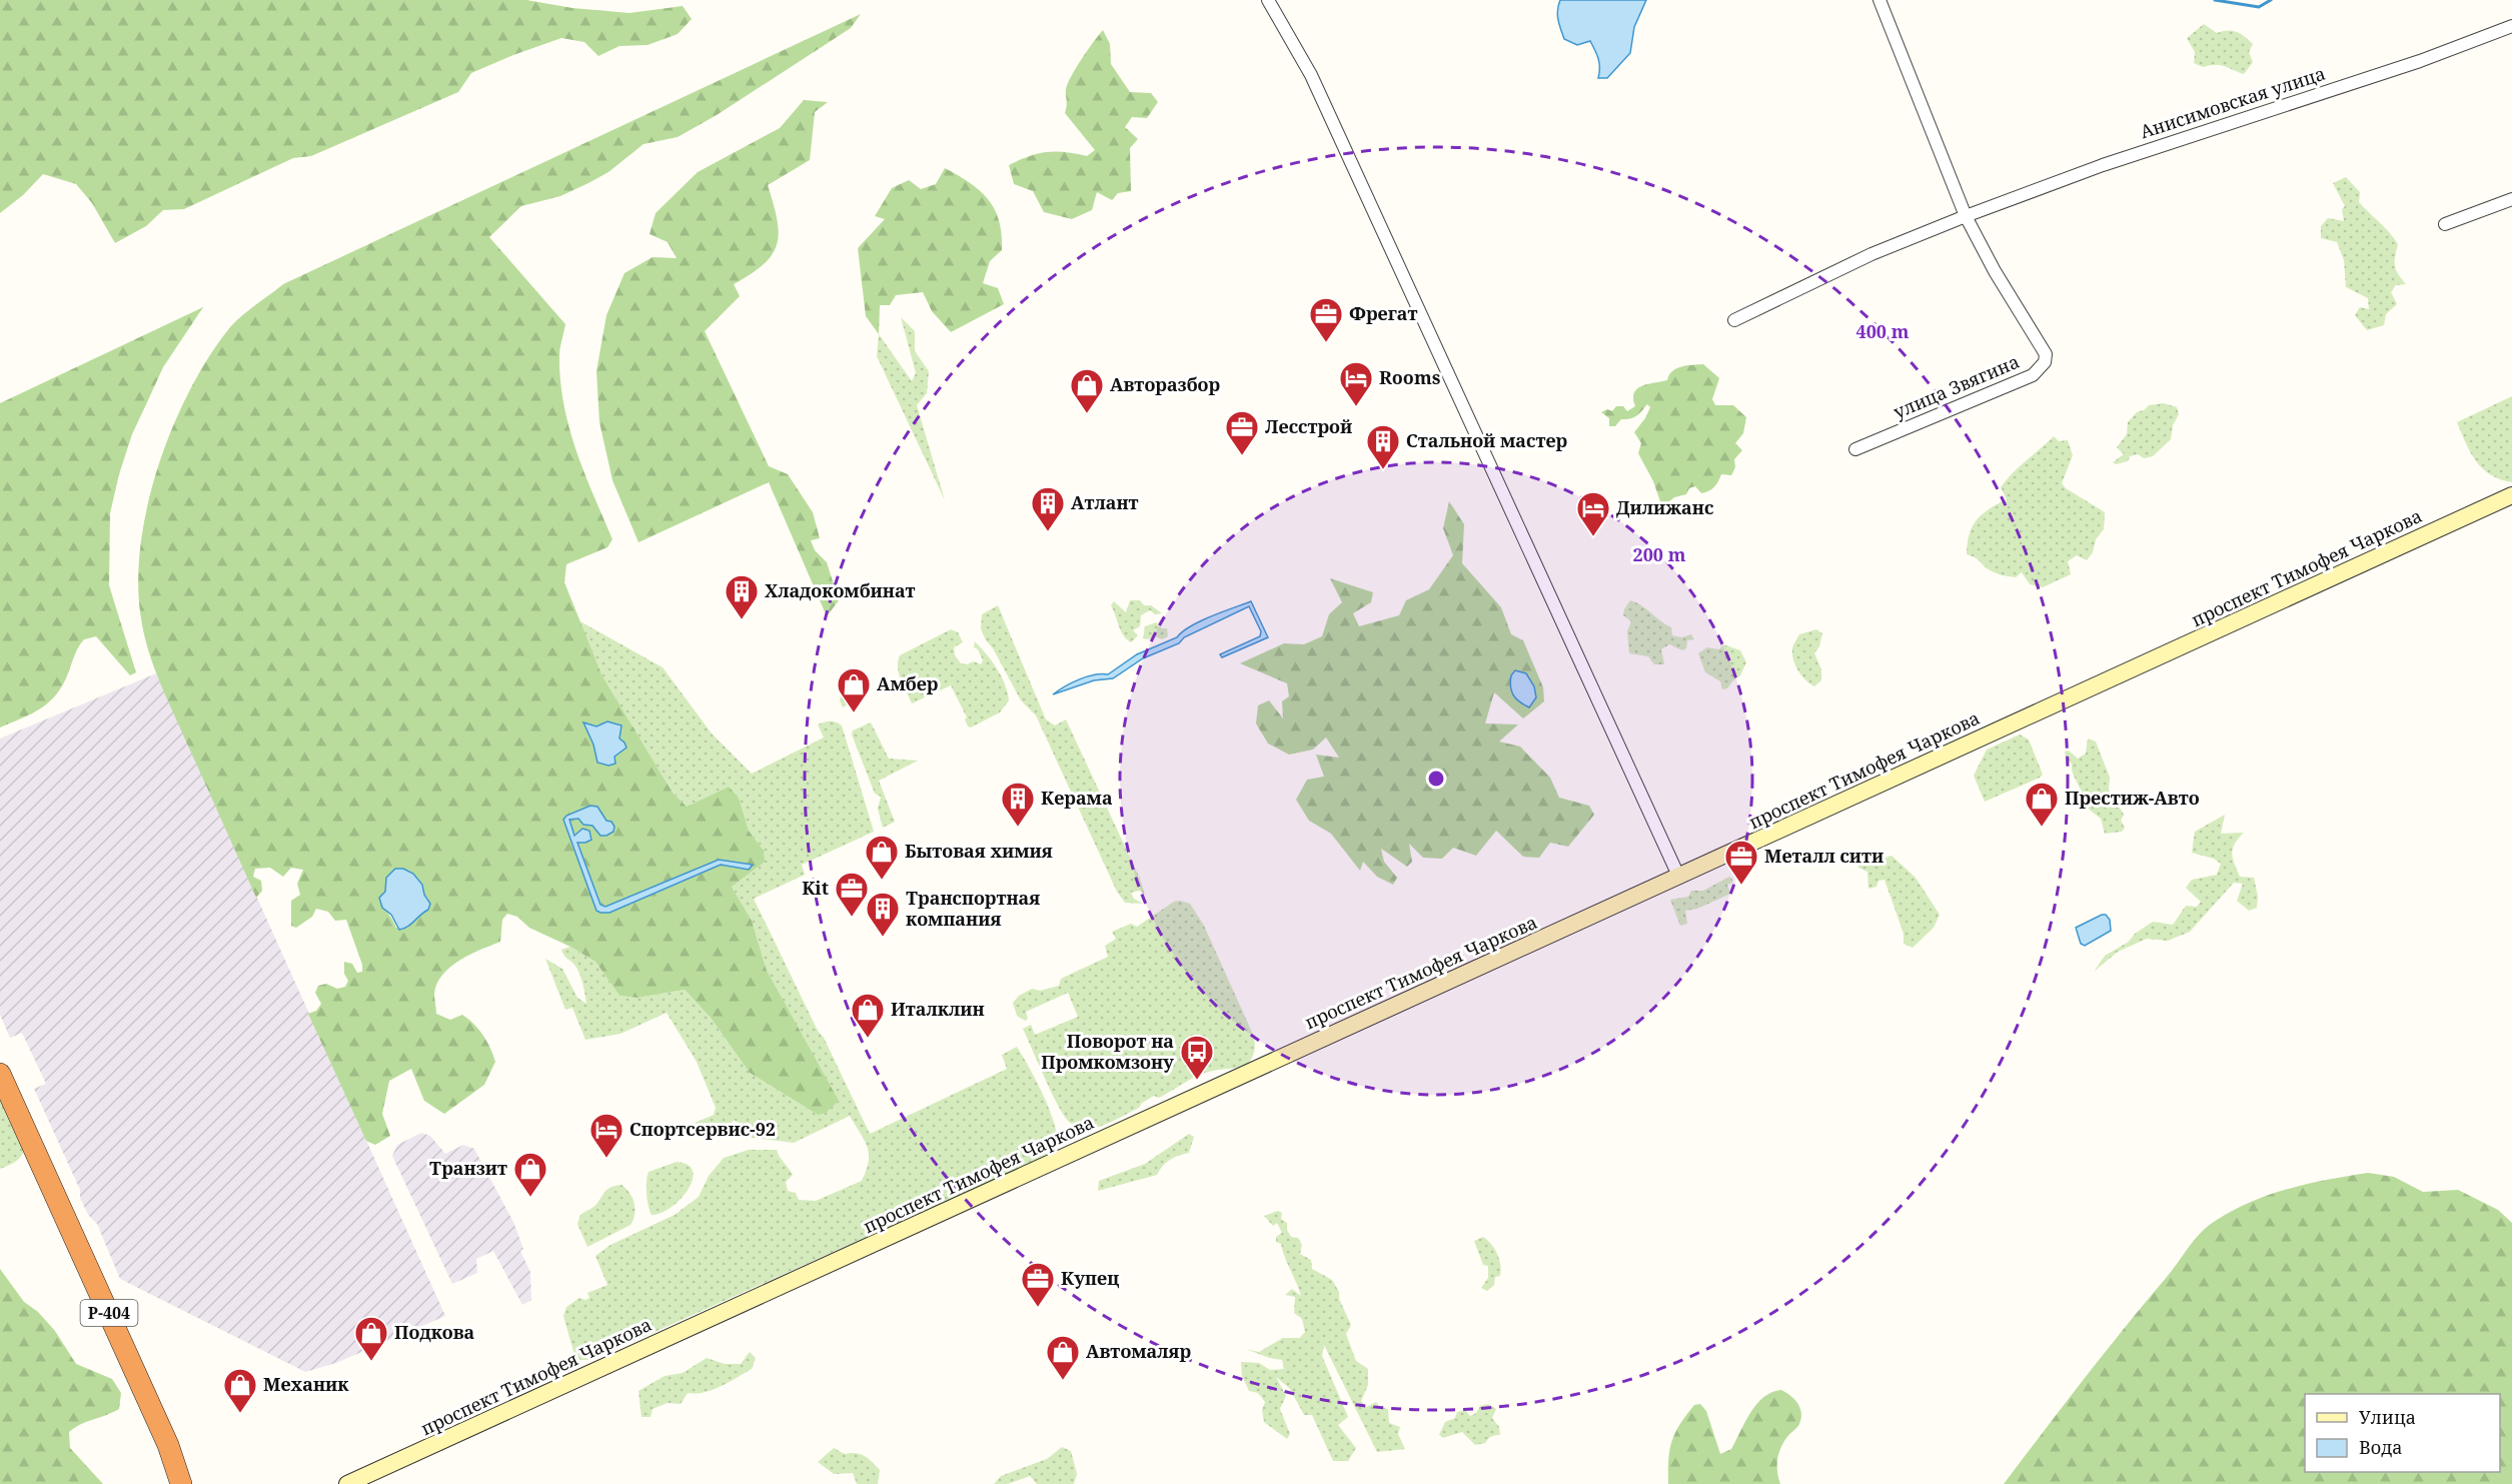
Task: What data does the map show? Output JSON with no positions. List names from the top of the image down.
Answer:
{
  "streets": {
    "highway": ["Р-404"],
    "main road": ["проспект Тимофея Чаркова"],
    "street": ["Анисимовская улица", "улица Звягина"]
  },
  "crossings": [
    ["Анисимовская улица", "улица Звягина"]
  ],
  "places": {
    "office": [
      "Фрегат",
      "Лесстрой",
      "Металл сити",
      "Kit",
      "Купец"
    ],
    "hotel": ["Rooms", "Дилижанс", "Спортсервис-92"],
    "shop": [
      "Авторазбор",
      "Амбер",
      "Престиж-Авто",
      "Бытовая химия",
      "Италклин",
      "Транзит",
      "Подкова",
      "Автомаляр",
      "Механик"
    ],
    "building": [
      "Стальной мастер",
      "Атлант",
      "Хладокомбинат",
      "Керама",
      "Транспортная компания"
    ],
    "bus stop": ["Поворот на Промкомзону"]
  },
  "legend": ["Улица", "Вода"],
  "rings": ["400 m", "200 m"]
}
